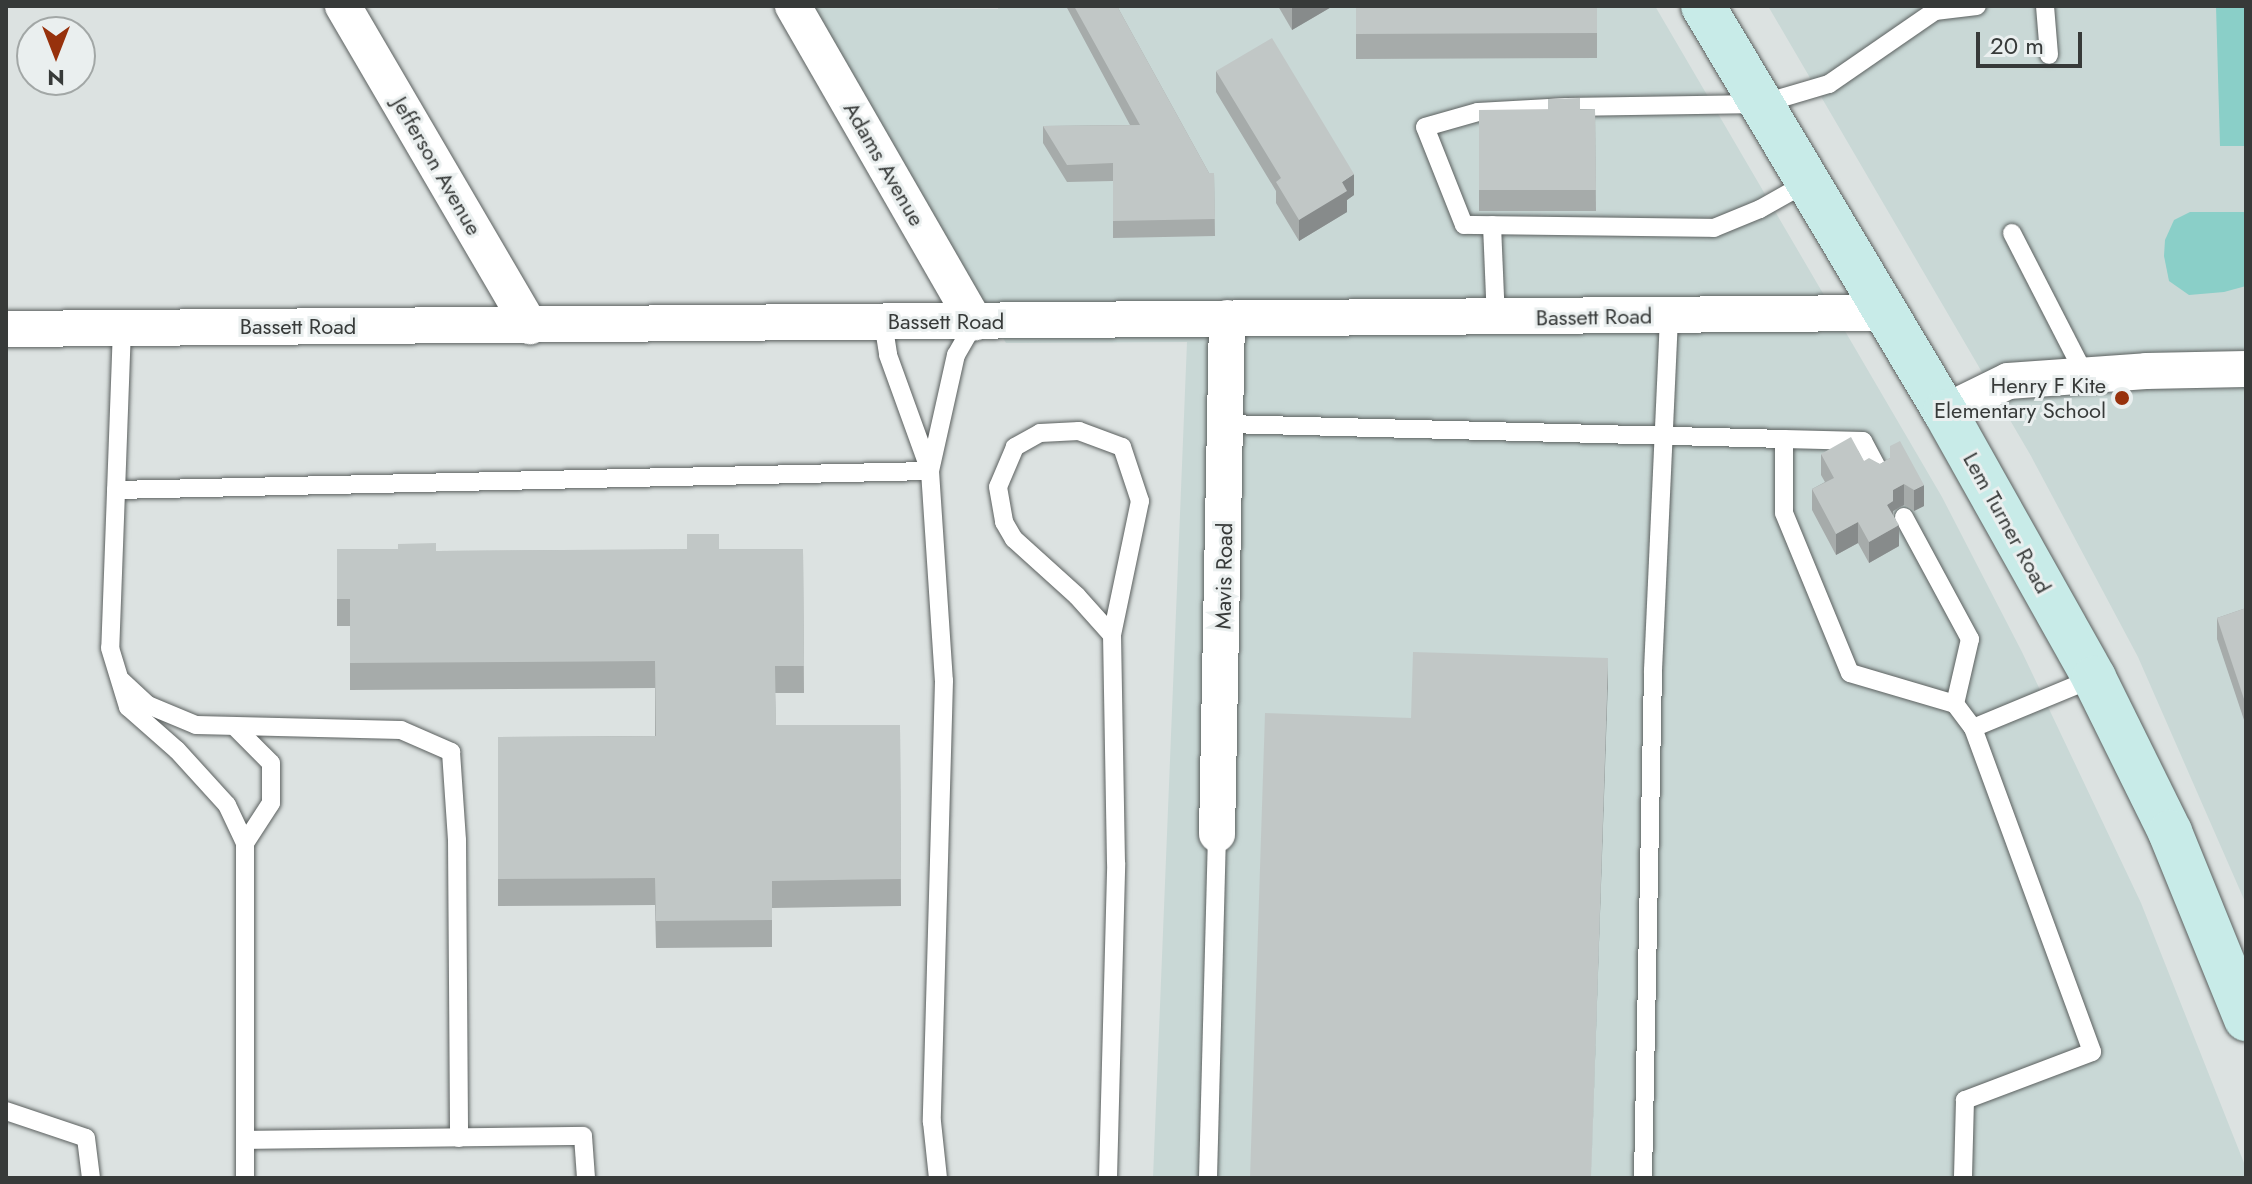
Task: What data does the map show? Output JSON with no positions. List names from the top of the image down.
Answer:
{
  "streets": {
    "main road": ["Lem Turner Road"],
    "street": [
      "Adams Avenue",
      "Jefferson Avenue",
      "Bassett Road",
      "Mavis Road"
    ]
  },
  "crossings": [
    ["Adams Avenue", "Bassett Road"],
    ["Jefferson Avenue", "Bassett Road"],
    ["Bassett Road", "Lem Turner Road"],
    ["Bassett Road", "Mavis Road"]
  ],
  "places": ["Henry F Kite Elementary School"],
  "scale_bar": "20 m",
  "north": "bottom"
}
